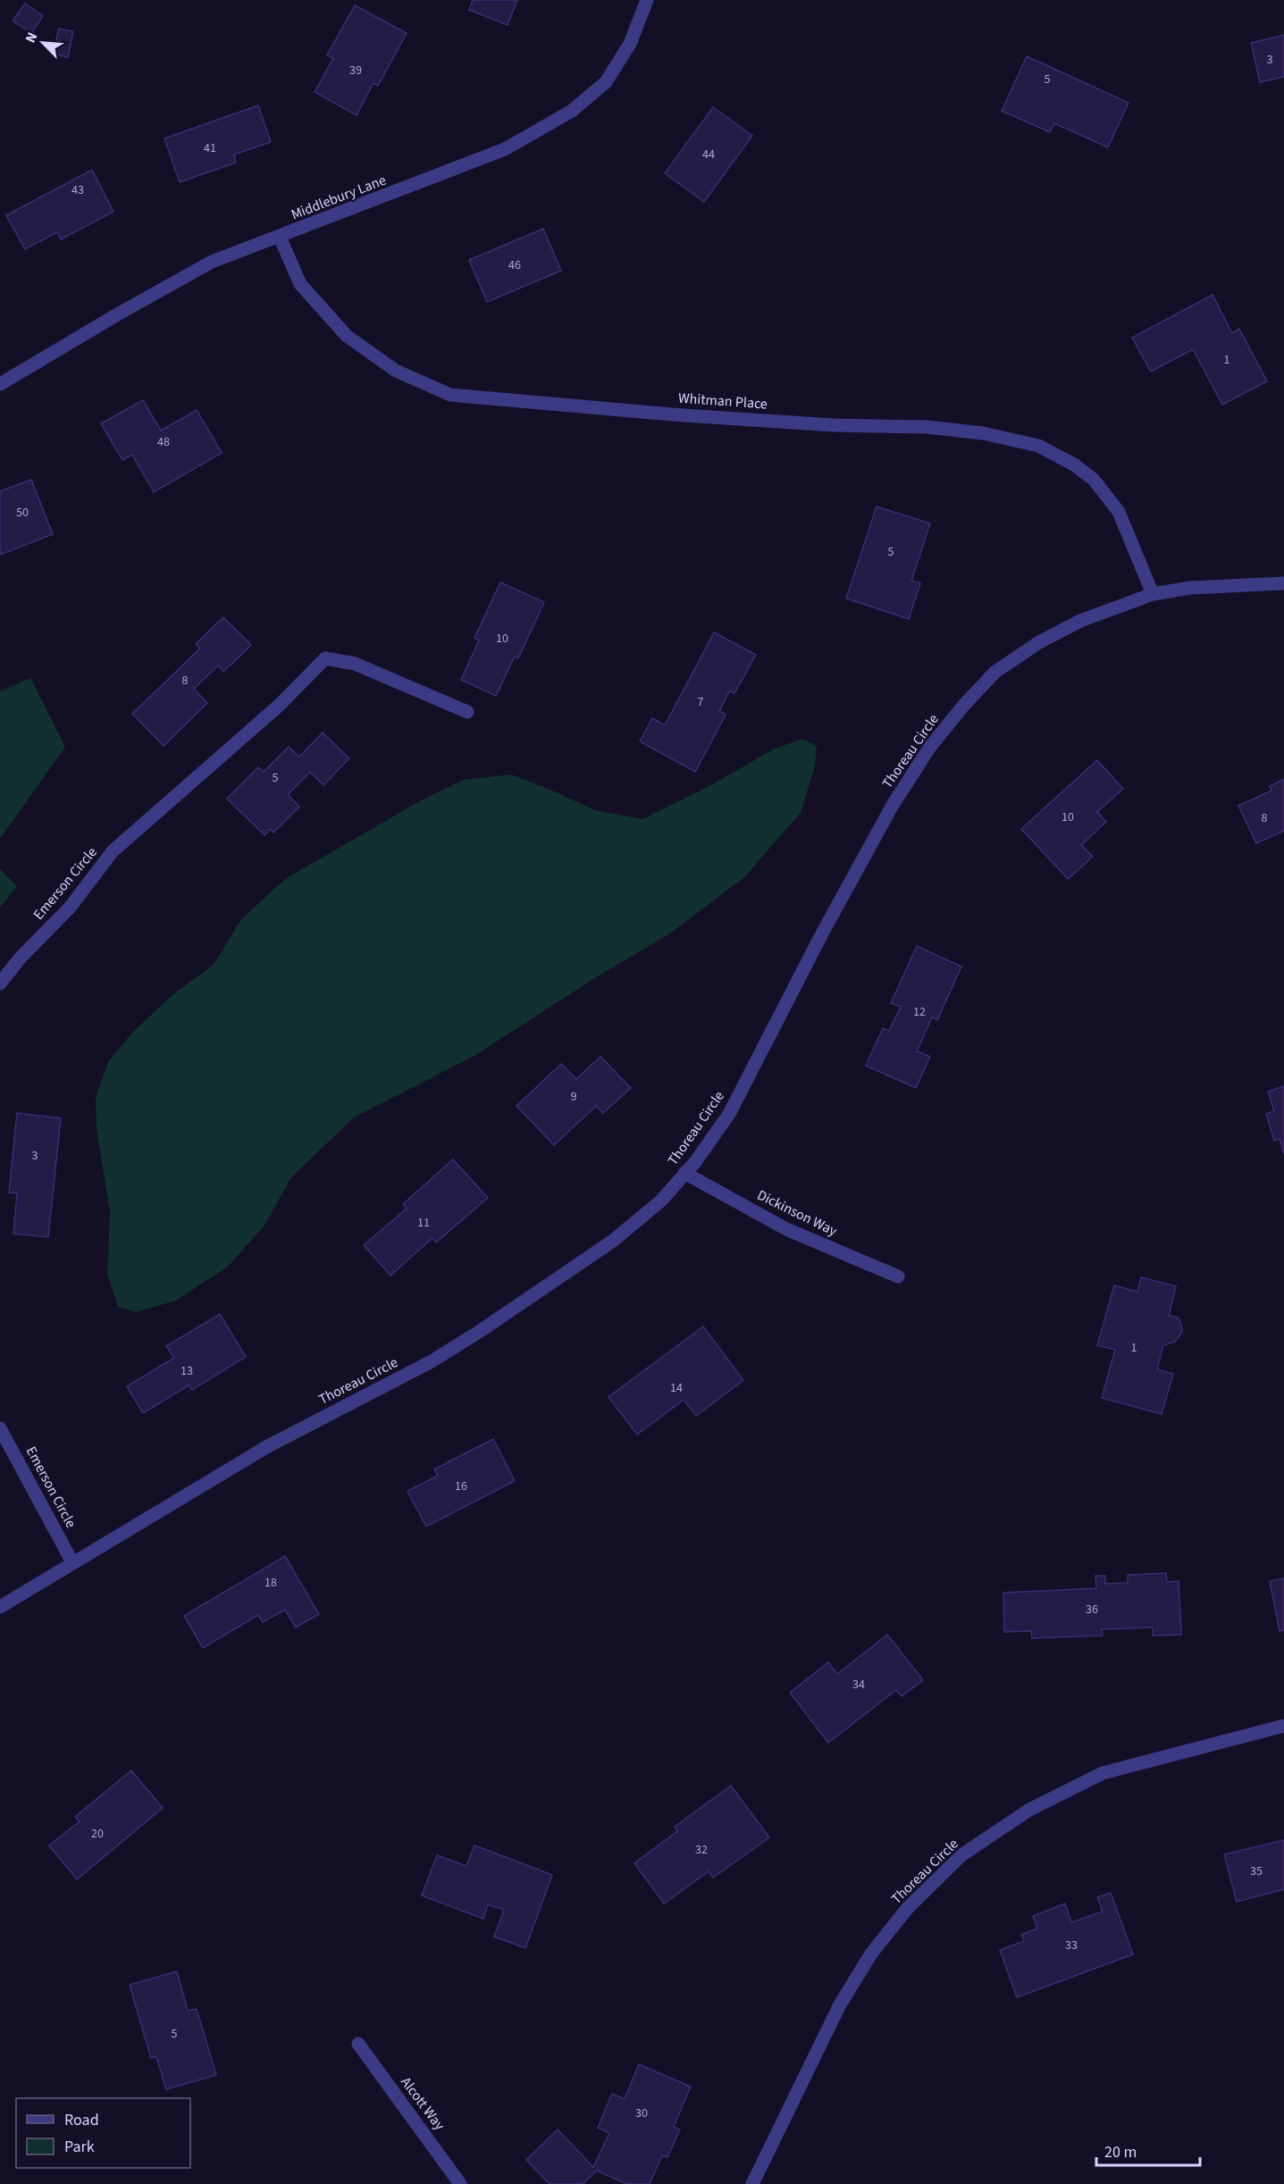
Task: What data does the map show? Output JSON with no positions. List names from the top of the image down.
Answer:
{
  "streets": {
    "street": [
      "Middlebury Lane",
      "Whitman Place",
      "Thoreau Circle",
      "Emerson Circle",
      "Dickinson Way",
      "Alcott Way"
    ]
  },
  "crossings": [
    ["Middlebury Lane", "Whitman Place"],
    ["Whitman Place", "Thoreau Circle"],
    ["Thoreau Circle", "Emerson Circle"],
    ["Thoreau Circle", "Dickinson Way"]
  ],
  "house_numbers": [
    "3",
    "39",
    "5",
    "41",
    "44",
    "43",
    "46",
    "1",
    "48",
    "50",
    "5",
    "10",
    "8",
    "7",
    "5",
    "10",
    "8",
    "12",
    "9",
    "3",
    "11",
    "1",
    "13",
    "14",
    "16",
    "18",
    "36",
    "34",
    "20",
    "32",
    "35",
    "33",
    "5",
    "30"
  ],
  "legend": ["Road", "Park"],
  "scale_bar": "20 m",
  "north": "top left"
}
